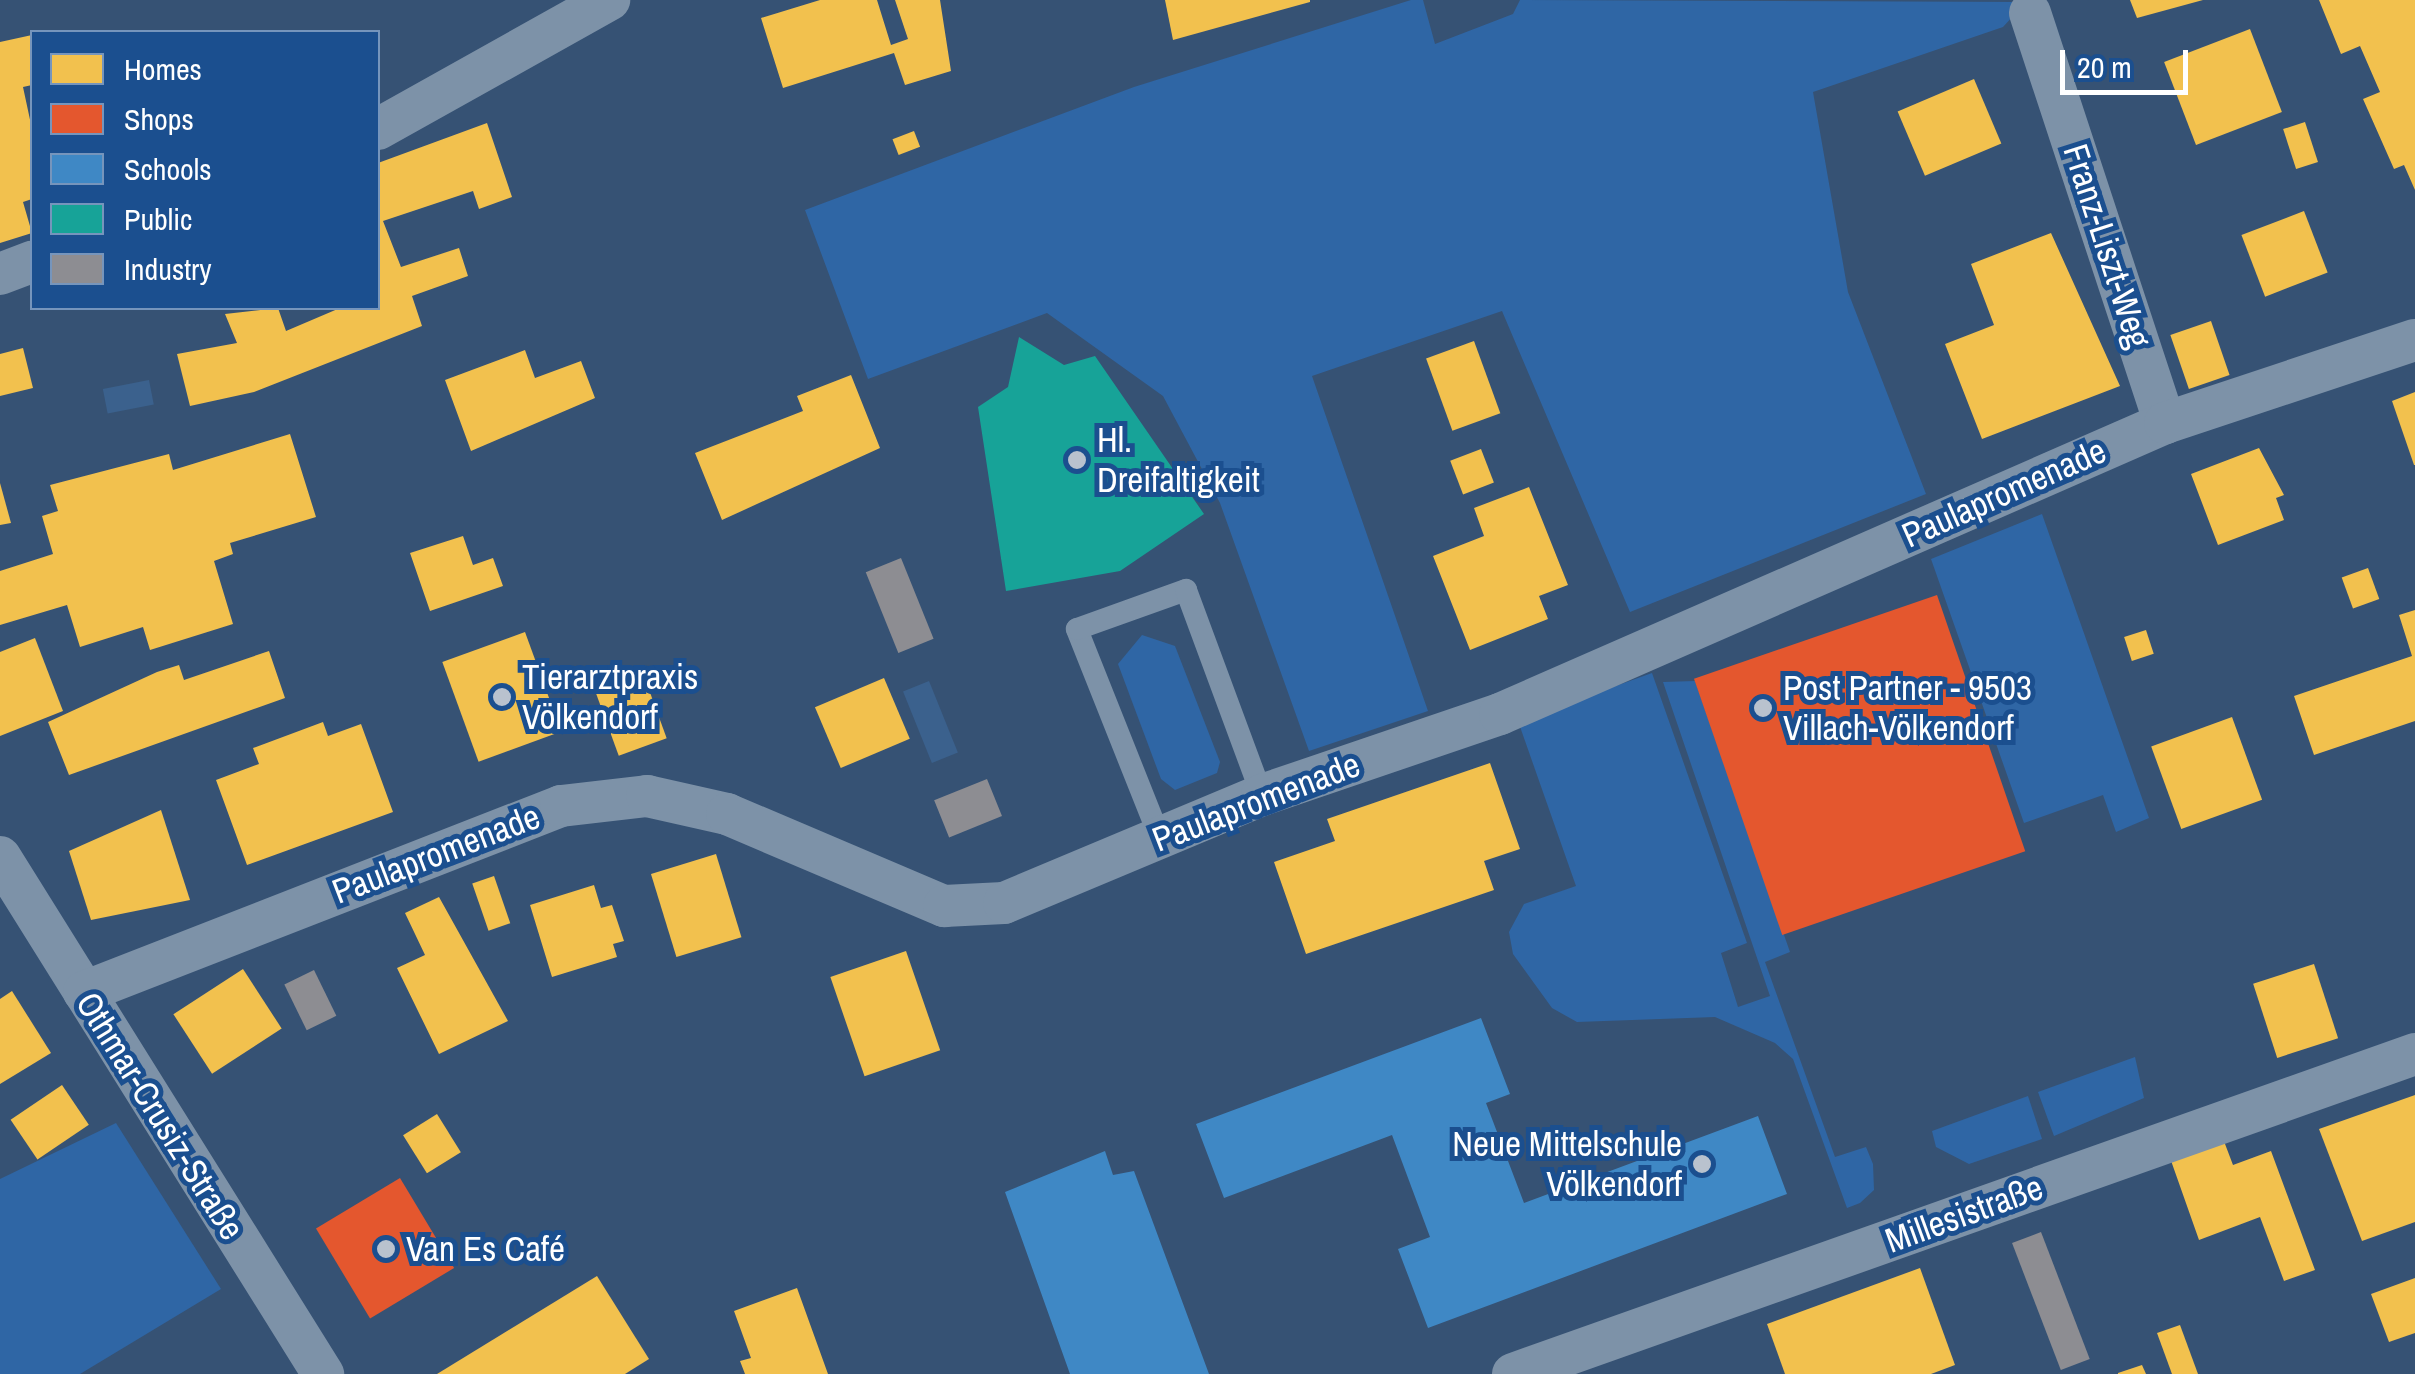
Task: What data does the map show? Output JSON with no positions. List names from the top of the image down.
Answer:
{
  "streets": {
    "street": [
      "Franz-Liszt-Weg",
      "Paulapromenade",
      "Othmar-Crusiz-Straße",
      "Millesistraße"
    ]
  },
  "crossings": [
    ["Franz-Liszt-Weg", "Paulapromenade"],
    ["Paulapromenade", "Othmar-Crusiz-Straße"]
  ],
  "places": [
    "Hl. Dreifaltigkeit",
    "Tierarztpraxis Völkendorf",
    "Post Partner - 9503 Villach-Völkendorf",
    "Neue Mittelschule Völkendorf",
    "Van Es Café"
  ],
  "legend": [
    "Homes",
    "Shops",
    "Schools",
    "Public",
    "Industry"
  ],
  "scale_bar": "20 m"
}
